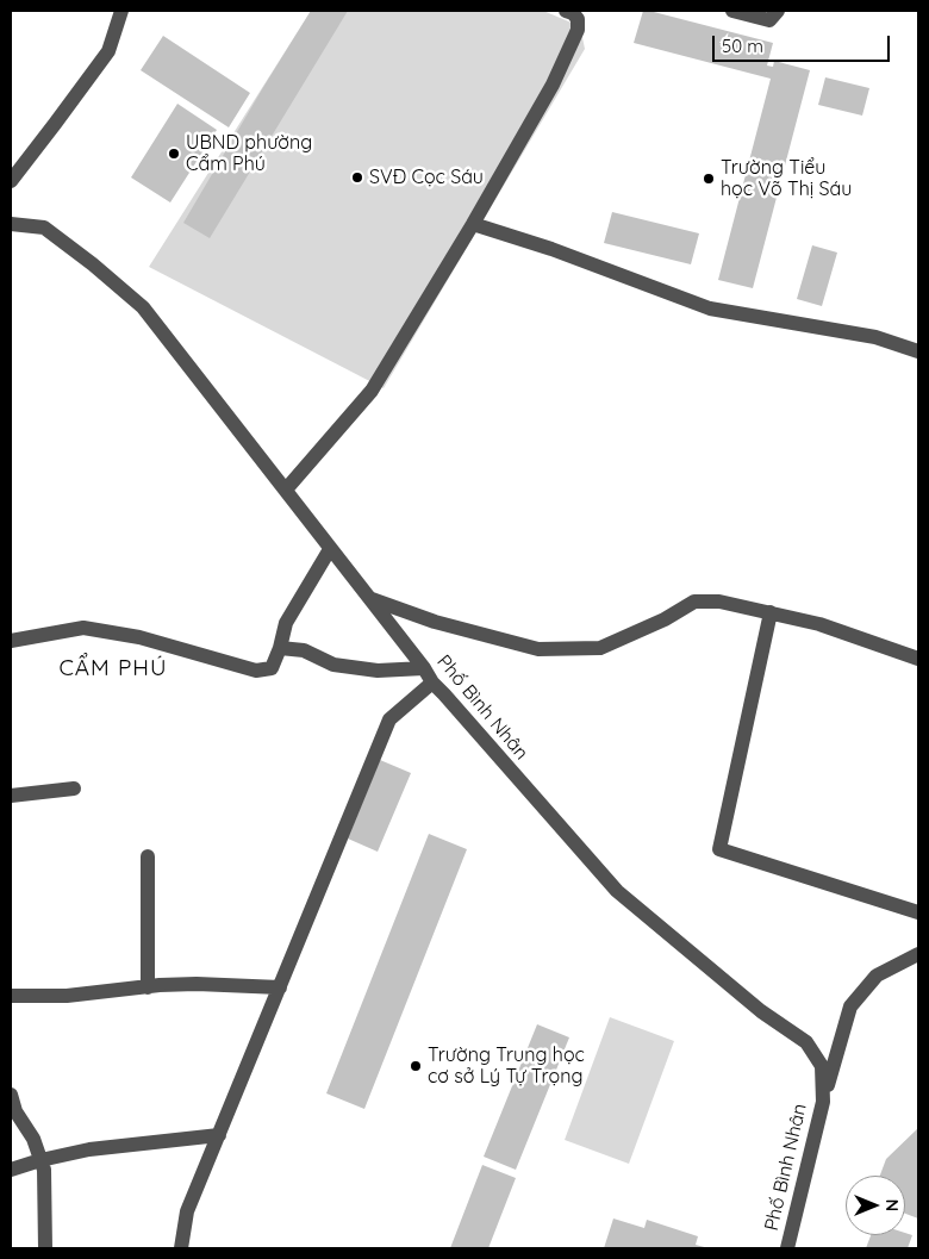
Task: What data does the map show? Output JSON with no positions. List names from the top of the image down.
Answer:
{
  "streets": {
    "street": ["Phố Bình Nhân"]
  },
  "districts": ["CẨM PHÚ"],
  "places": [
    "UBND phường Cẩm Phú",
    "SVĐ Cọc Sáu",
    "Trường Tiểu học Võ Thị Sáu",
    "Trường Trung học cơ sở Lý Tự Trọng"
  ],
  "scale_bar": "50 m",
  "north": "right"
}
